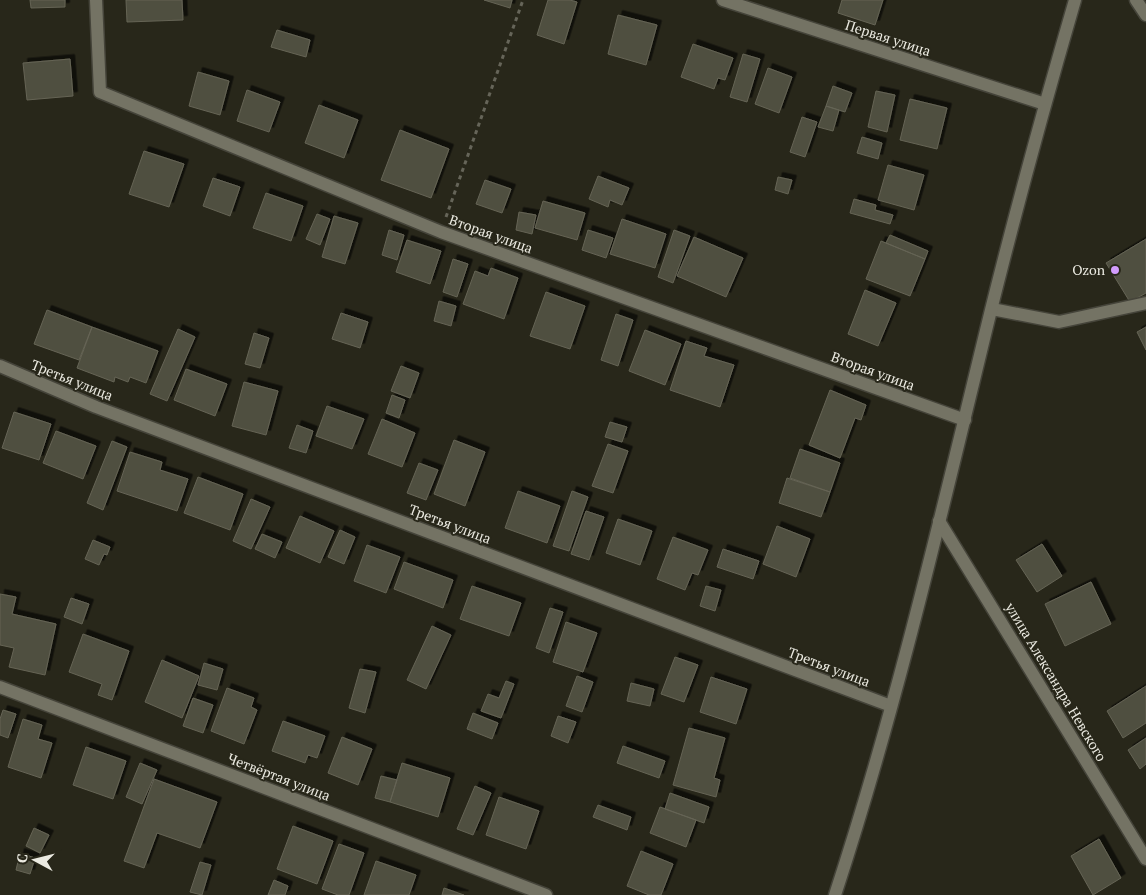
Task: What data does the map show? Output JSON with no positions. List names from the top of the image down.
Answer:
{
  "streets": {
    "street": [
      "Первая улица",
      "Вторая улица",
      "Третья улица",
      "улица Александра Невского",
      "Четвёртая улица"
    ]
  },
  "places": ["Ozon"],
  "north": "left"
}
